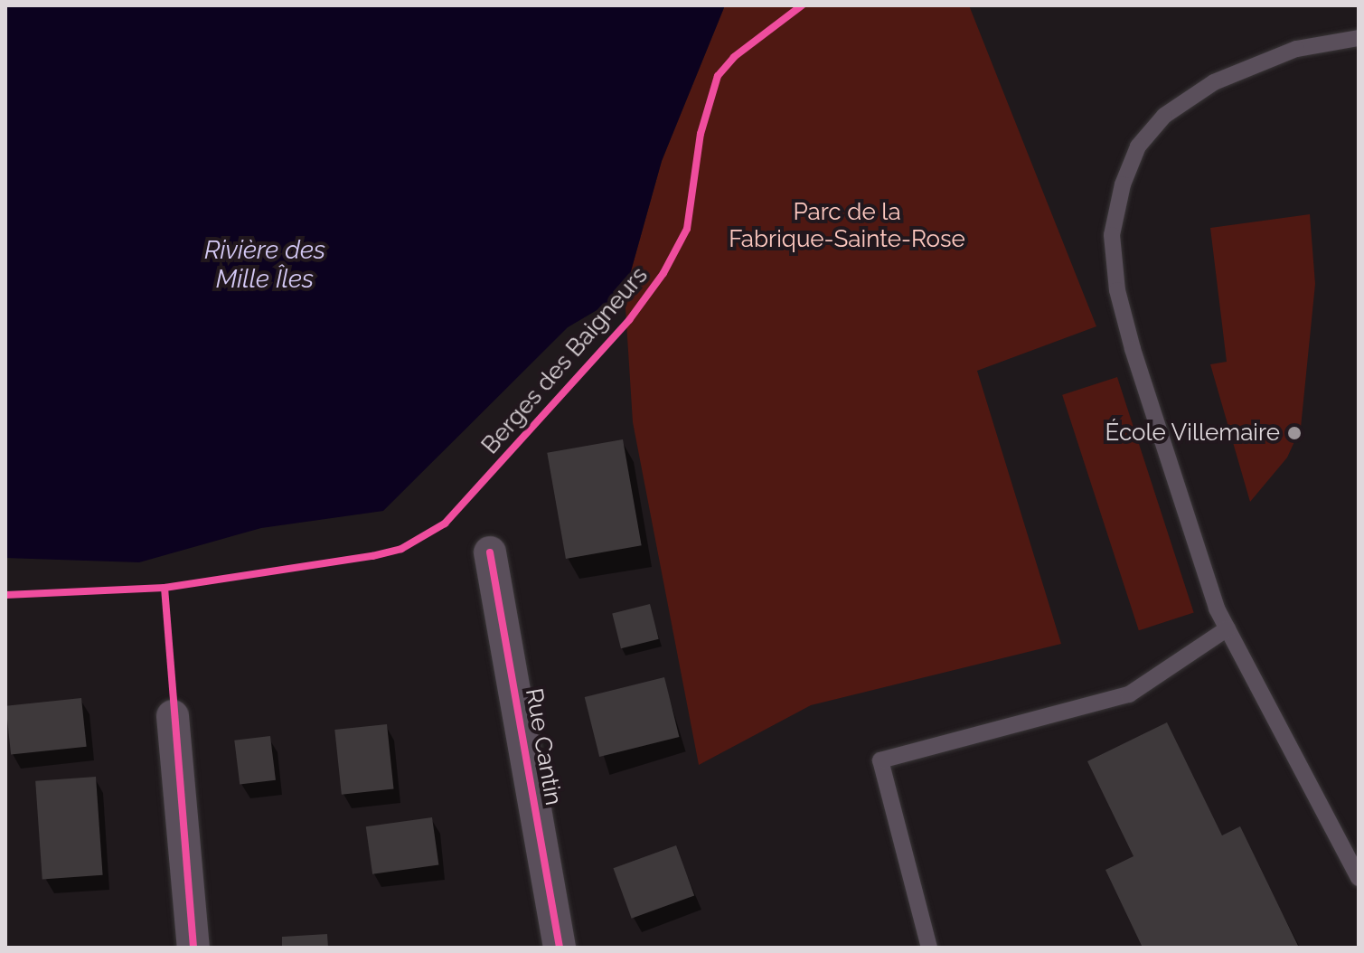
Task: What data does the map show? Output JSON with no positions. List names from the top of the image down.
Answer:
{
  "streets": {
    "street": ["Rue Cantin"],
    "cycle path": ["Berges des Baigneurs"]
  },
  "water": ["Rivière des Mille Îles"],
  "parks": ["Parc de la Fabrique-Sainte-Rose"],
  "places": ["École Villemaire"]
}
